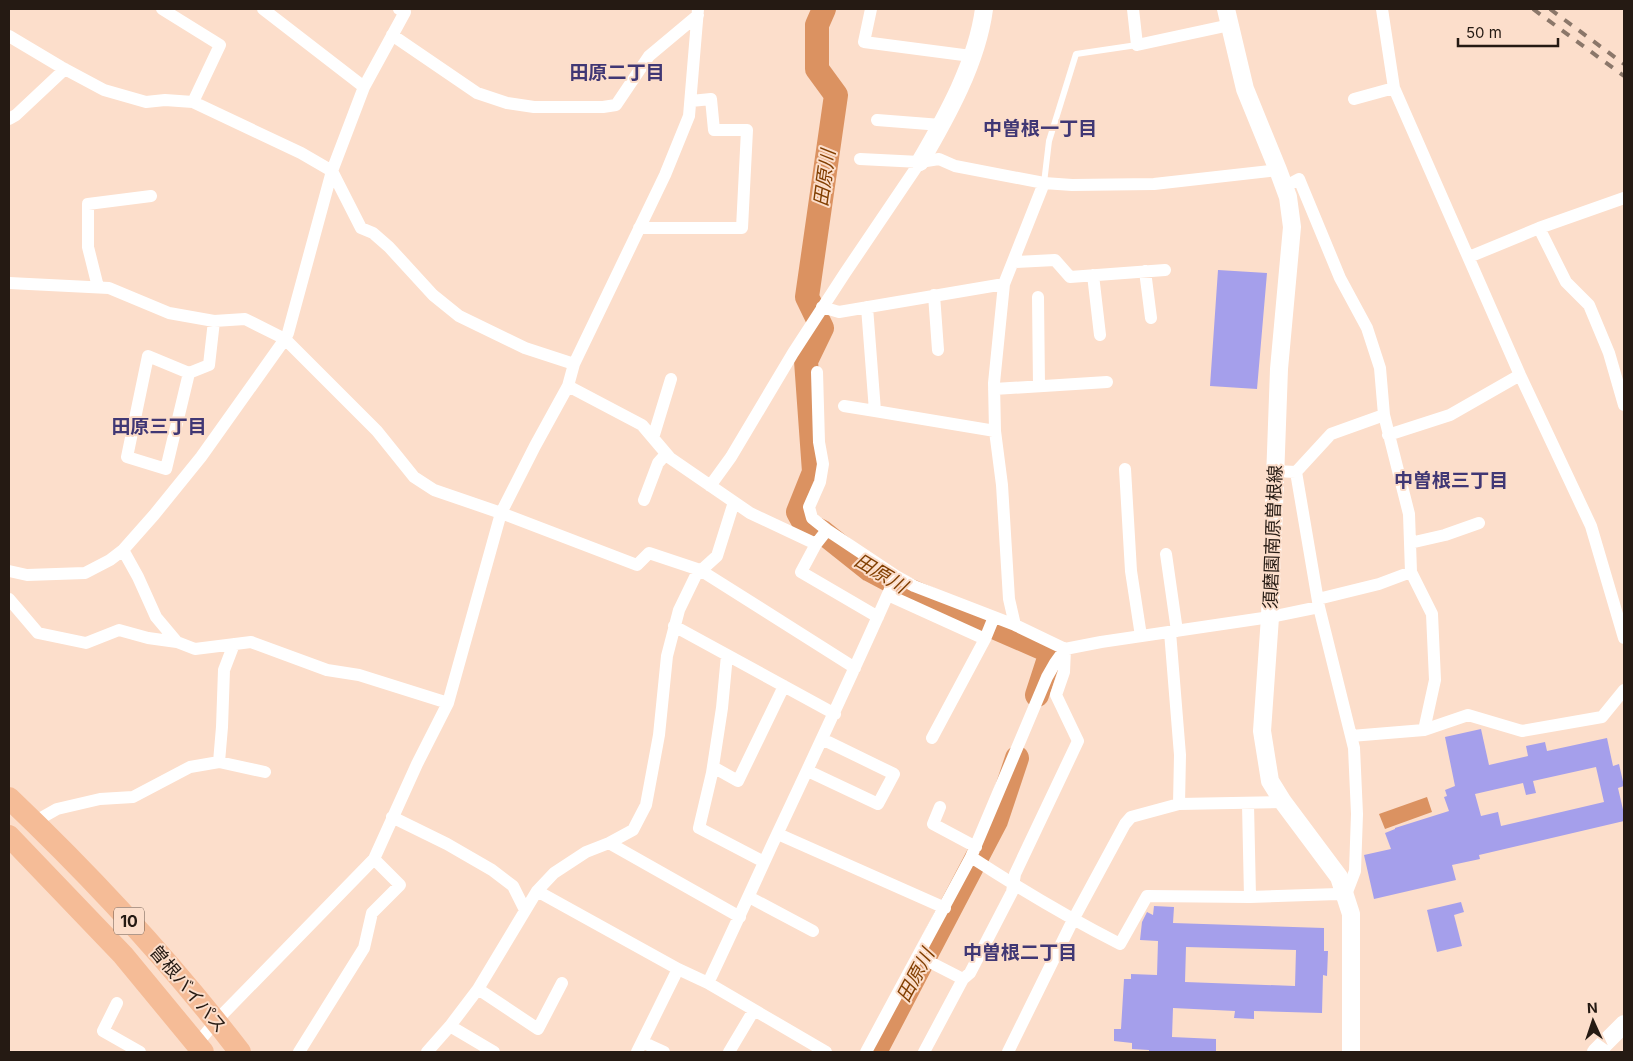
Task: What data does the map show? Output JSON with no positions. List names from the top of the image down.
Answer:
{
  "streets": {
    "highway": ["10", "曽根バイパス"],
    "main road": ["須磨園南原曽根線"]
  },
  "districts": [
    "田原二丁目",
    "中曽根一丁目",
    "田原三丁目",
    "中曽根三丁目",
    "中曽根二丁目"
  ],
  "water": ["田原川"],
  "scale_bar": "50 m",
  "north": "top"
}
